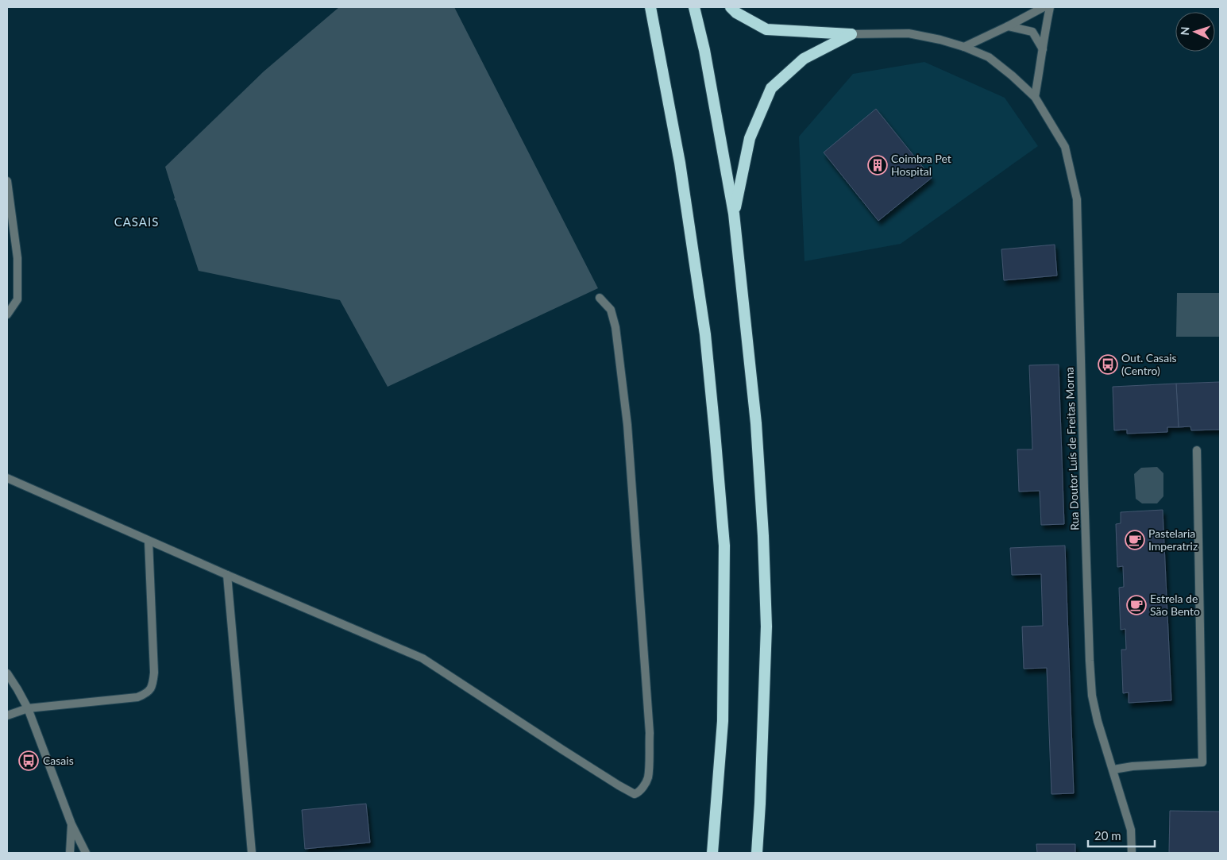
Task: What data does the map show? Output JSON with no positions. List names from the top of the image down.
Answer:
{
  "streets": {
    "street": ["Rua Doutor Luís de Freitas Morna"]
  },
  "districts": ["CASAIS"],
  "places": {
    "building": ["Coimbra Pet Hospital"],
    "bus stop": ["Out. Casais (Centro)", "Casais"],
    "cafe": ["Pastelaria Imperatriz", "Estrela de São Bento"]
  },
  "scale_bar": "20 m",
  "north": "left"
}
